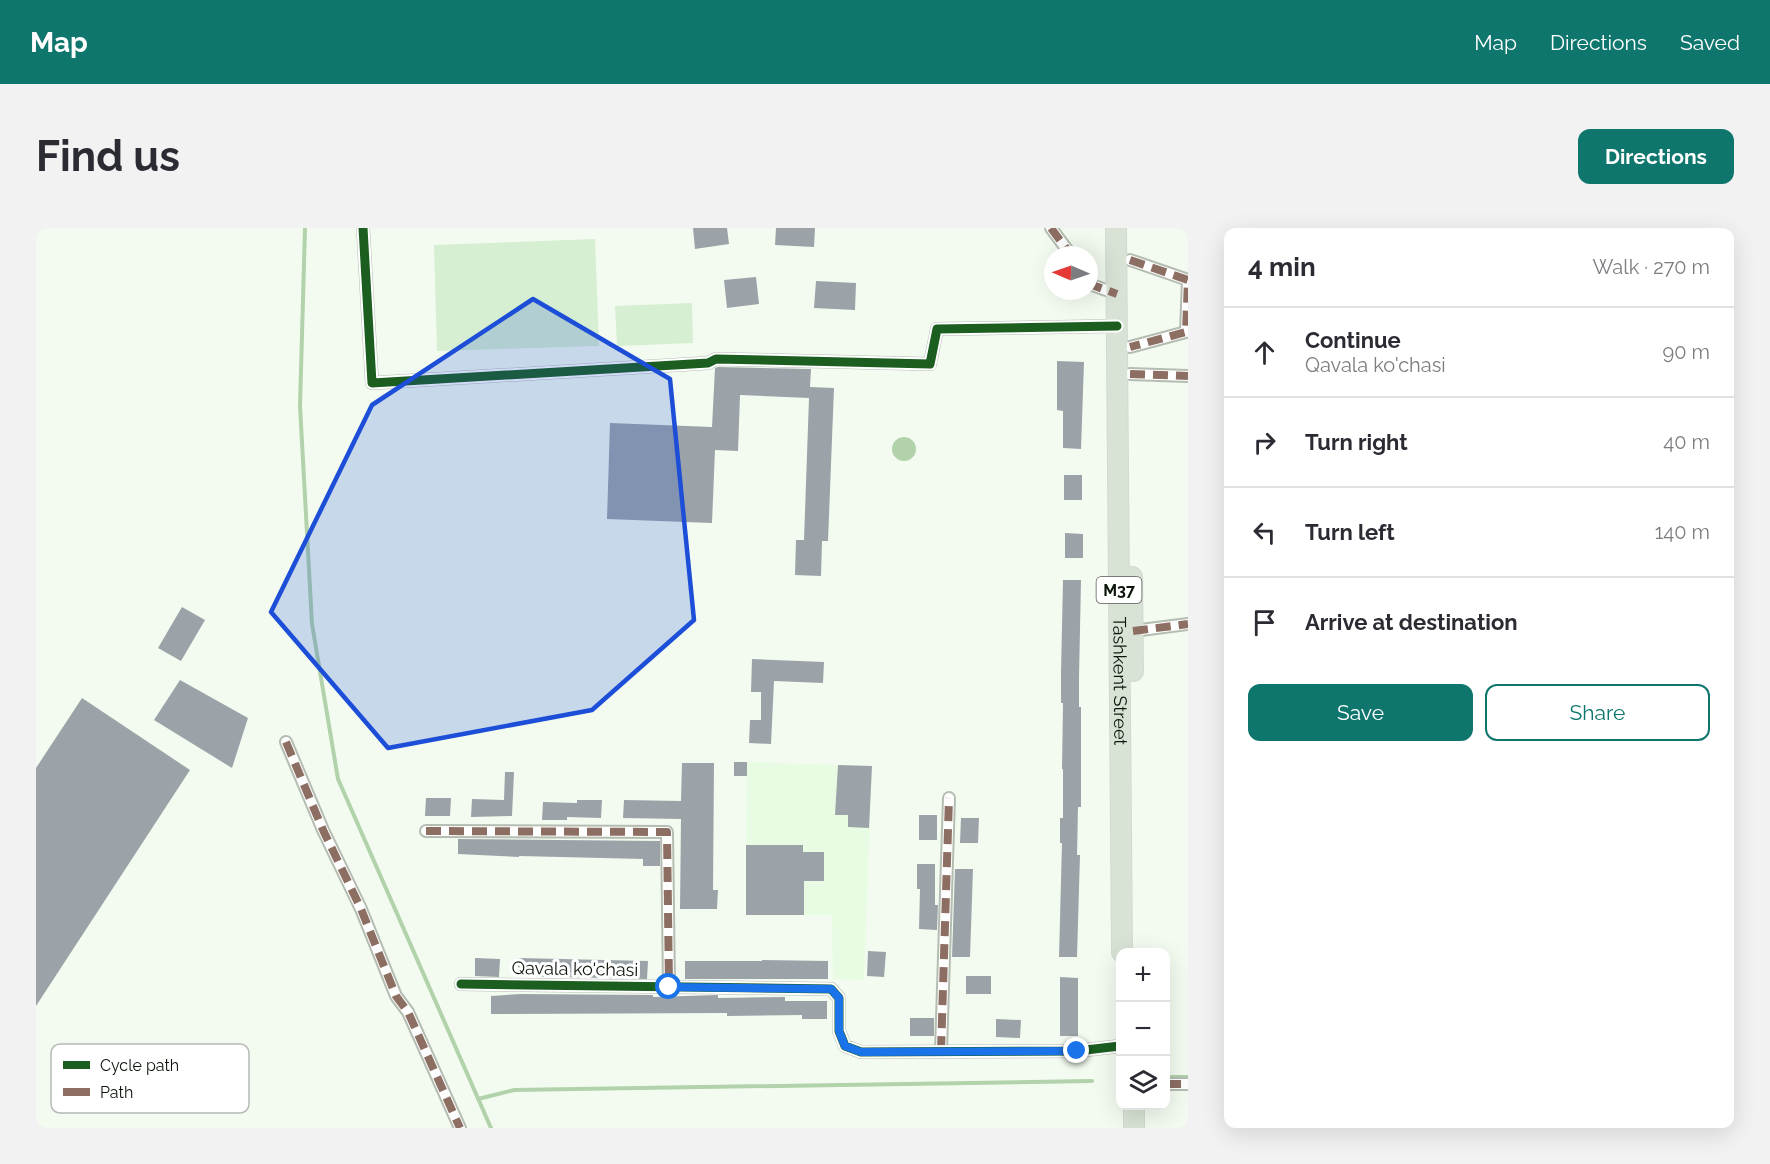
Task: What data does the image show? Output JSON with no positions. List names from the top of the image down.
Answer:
{
  "streets": {
    "highway": ["M37", "Tashkent Street"],
    "street": ["Qavala ko'chasi"]
  },
  "legend": ["Cycle path", "Path"],
  "north": "left",
  "page": {
    "header": "Map",
    "nav": ["Map", "Directions", "Saved"],
    "buttons": [
      "Directions",
      ["Save", "Share"]
    ],
    "title": "Find us",
    "heading": ["4 min", "Walk · 270 m"],
    "list": [
      ["Continue", "Qavala ko'chasi", "90 m"],
      ["Turn right", "40 m"],
      ["Turn left", "140 m"],
      "Arrive at destination"
    ],
    "map_buttons": ["+", "−"]
  }
}
